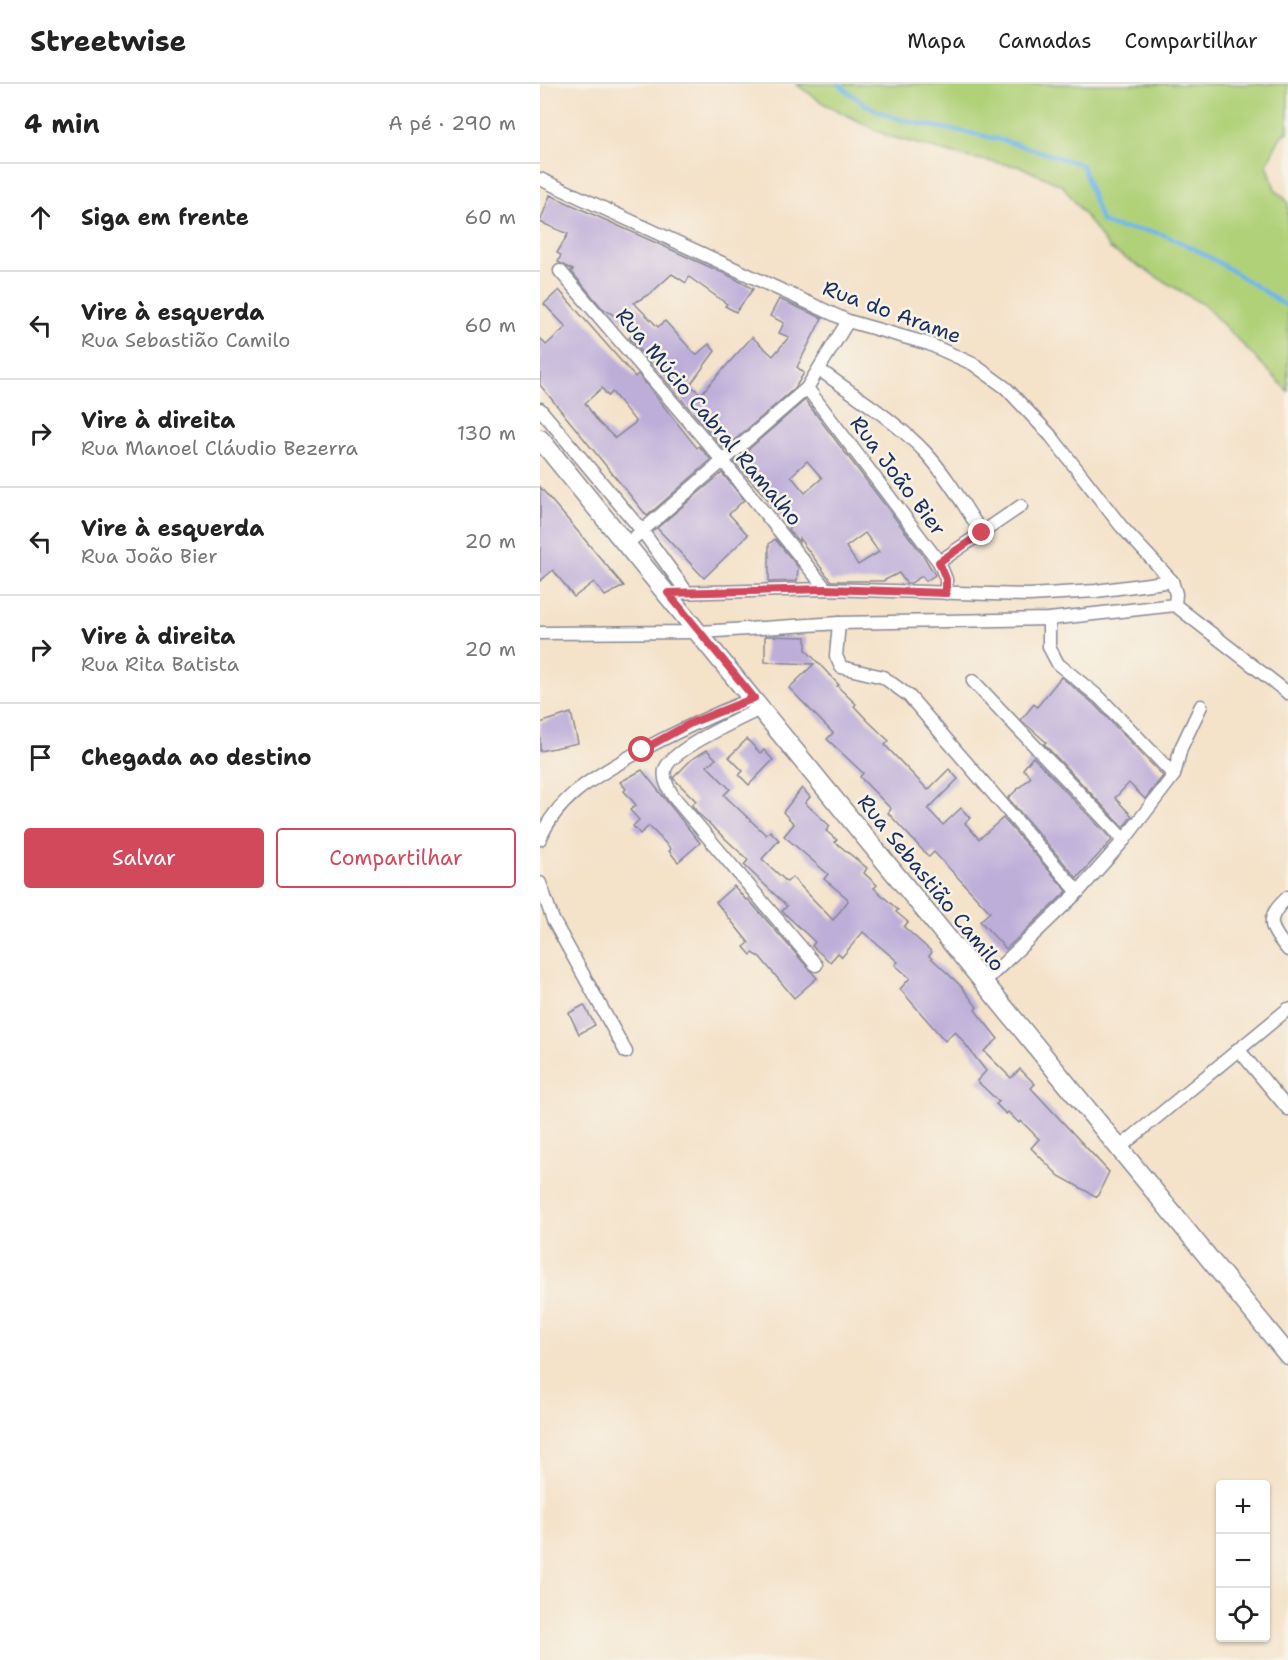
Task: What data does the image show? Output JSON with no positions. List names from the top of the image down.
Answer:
{
  "streets": {
    "main road": ["Rua Sebastião Camilo"],
    "street": ["Rua do Arame", "Rua Múcio Cabral Ramalho", "Rua João Bier"]
  },
  "page": {
    "header": "Streetwise",
    "nav": ["Mapa", "Camadas", "Compartilhar"],
    "heading": ["4 min", "A pé · 290 m"],
    "list": [
      ["Siga em frente", "60 m"],
      ["Vire à esquerda", "Rua Sebastião Camilo", "60 m"],
      ["Vire à direita", "Rua Manoel Cláudio Bezerra", "130 m"],
      ["Vire à esquerda", "Rua João Bier", "20 m"],
      ["Vire à direita", "Rua Rita Batista", "20 m"],
      "Chegada ao destino"
    ],
    "buttons": ["Salvar", "Compartilhar"],
    "map_buttons": ["+", "−"]
  }
}
